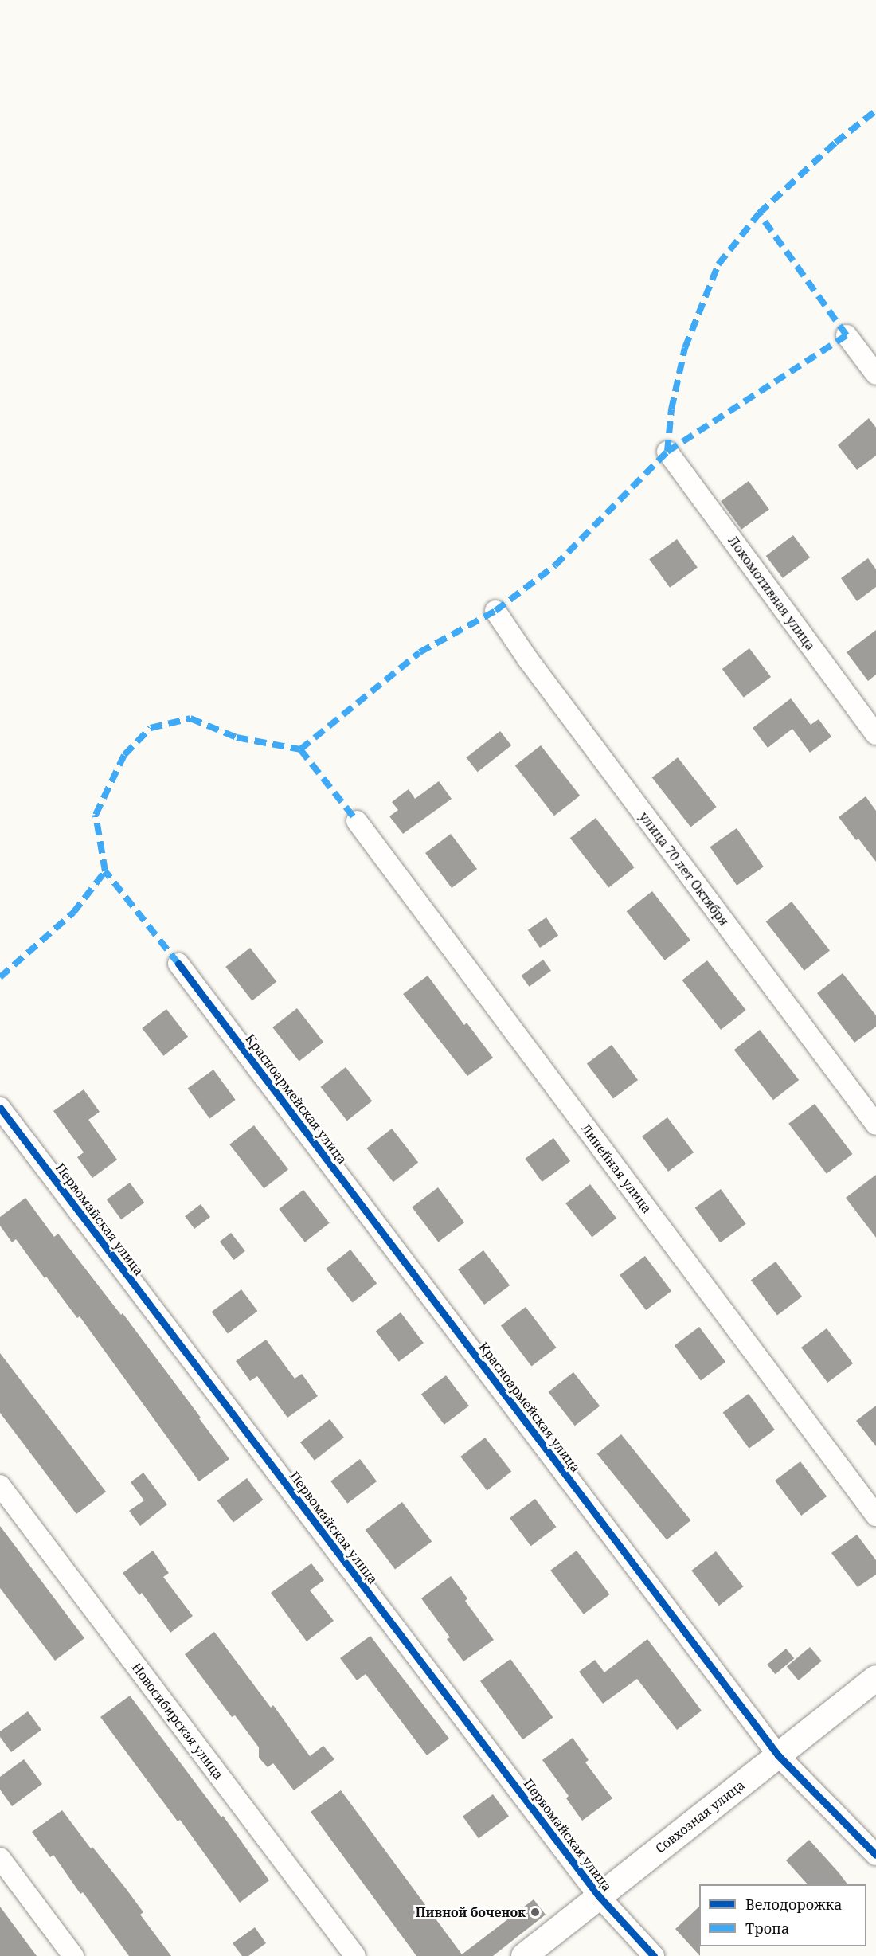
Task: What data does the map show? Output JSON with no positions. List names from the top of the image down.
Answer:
{
  "streets": {
    "street": [
      "Локомотивная улица",
      "улица 70 лет Октября",
      "Красноармейская улица",
      "Линейная улица",
      "Первомайская улица",
      "Новосибирская улица",
      "Совхозная улица"
    ]
  },
  "crossings": [
    ["Красноармейская улица", "Совхозная улица"],
    ["Первомайская улица", "Совхозная улица"]
  ],
  "places": ["Пивной боченок"],
  "legend": ["Велодорожка", "Тропа"]
}
